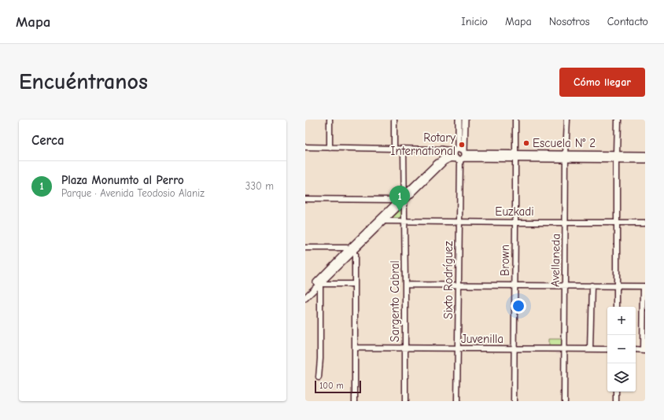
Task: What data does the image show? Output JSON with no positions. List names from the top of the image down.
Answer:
{
  "streets": {
    "street": [
      "Euzkadi",
      "Brown",
      "Avellaneda",
      "Sixto Rodríguez",
      "Sargento Cabral",
      "Juvenilla"
    ]
  },
  "crossings": [
    ["Euzkadi", "Brown"],
    ["Euzkadi", "Avellaneda"],
    ["Euzkadi", "Sixto Rodríguez"],
    ["Euzkadi", "Sargento Cabral"],
    ["Brown", "Juvenilla"],
    ["Avellaneda", "Juvenilla"],
    ["Sixto Rodríguez", "Juvenilla"],
    ["Sargento Cabral", "Juvenilla"]
  ],
  "places": ["Escuela N° 2", "Rotary International"],
  "scale_bar": "100 m",
  "page": {
    "header": "Mapa",
    "nav": [
      "Inicio",
      "Mapa",
      "Nosotros",
      "Contacto"
    ],
    "buttons": "Cómo llegar",
    "title": "Encuéntranos",
    "heading": "Cerca",
    "list": [
      {
        "mark": "1",
        "name": "Plaza Monumto al Perro",
        "note": "Parque · Avenida Teodosio Alaniz",
        "value": "330 m"
      }
    ],
    "pins": "1",
    "map_buttons": ["+", "−"],
    "scale": "100 m"
  }
}
